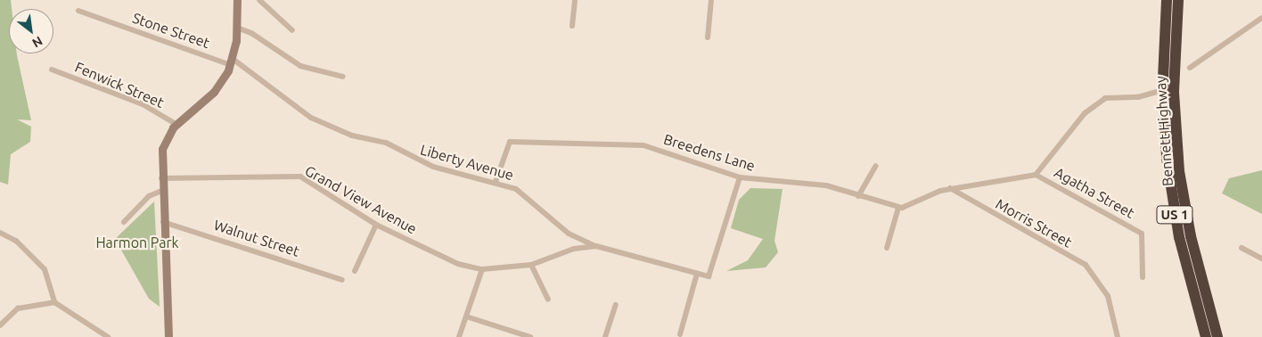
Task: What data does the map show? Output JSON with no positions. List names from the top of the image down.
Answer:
{
  "streets": {
    "highway": ["Bennett Highway", "US 1"],
    "street": [
      "Stone Street",
      "Fenwick Street",
      "Breedens Lane",
      "Liberty Avenue",
      "Agatha Street",
      "Grand View Avenue",
      "Morris Street",
      "Walnut Street"
    ]
  },
  "crossings": [
    ["Stone Street", "Liberty Avenue"],
    ["Breedens Lane", "Liberty Avenue"],
    ["Liberty Avenue", "Grand View Avenue"]
  ],
  "parks": ["Harmon Park"],
  "north": "bottom right"
}
